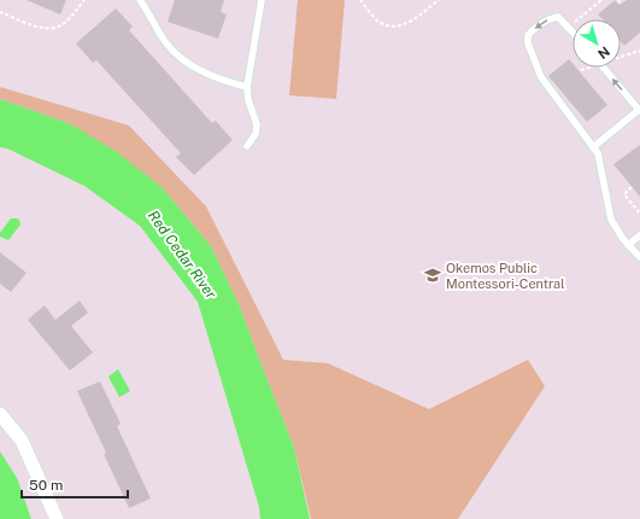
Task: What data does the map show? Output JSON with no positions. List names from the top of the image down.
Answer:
{
  "water": ["Red Cedar River"],
  "places": {
    "school or university": ["Okemos Public Montessori-Central"]
  },
  "scale_bar": "50 m",
  "north": "bottom right"
}
